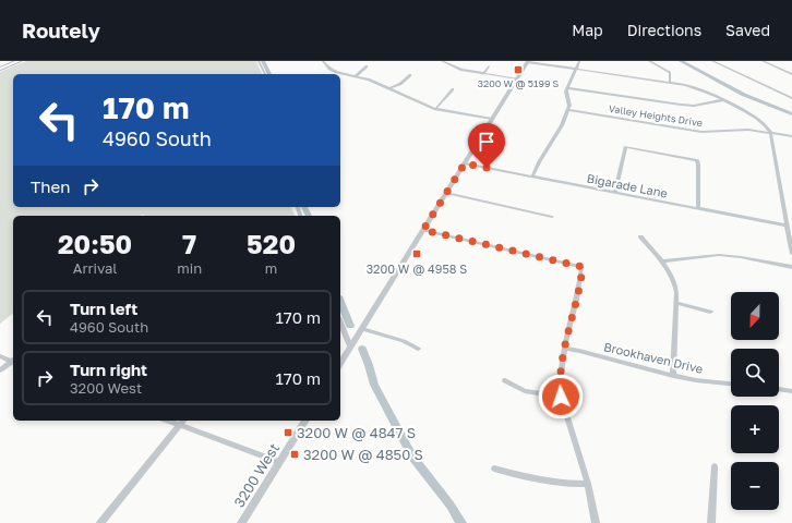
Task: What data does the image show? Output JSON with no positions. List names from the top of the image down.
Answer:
{
  "streets": {
    "street": [
      "Valley Heights Drive",
      "Bigarade Lane",
      "Brookhaven Drive",
      "3200 West"
    ]
  },
  "places": {
    "transit": [
      "3200 W @ 5199 S",
      "3200 W @ 4958 S",
      "3200 W @ 4847 S",
      "3200 W @ 4850 S"
    ]
  },
  "north": "bottom",
  "page": {
    "header": "Routely",
    "nav": ["Map", "Directions", "Saved"],
    "turn": ["170 m", "4960 South"],
    "then": "Then",
    "eta": [
      "20:50",
      "Arrival",
      "7",
      "min",
      "520",
      "m"
    ],
    "list": [
      {
        "name": "Turn left",
        "note": "4960 South",
        "value": "170 m"
      },
      {
        "name": "Turn right",
        "note": "3200 West",
        "value": "170 m"
      }
    ],
    "map_buttons": ["+", "−"]
  }
}
